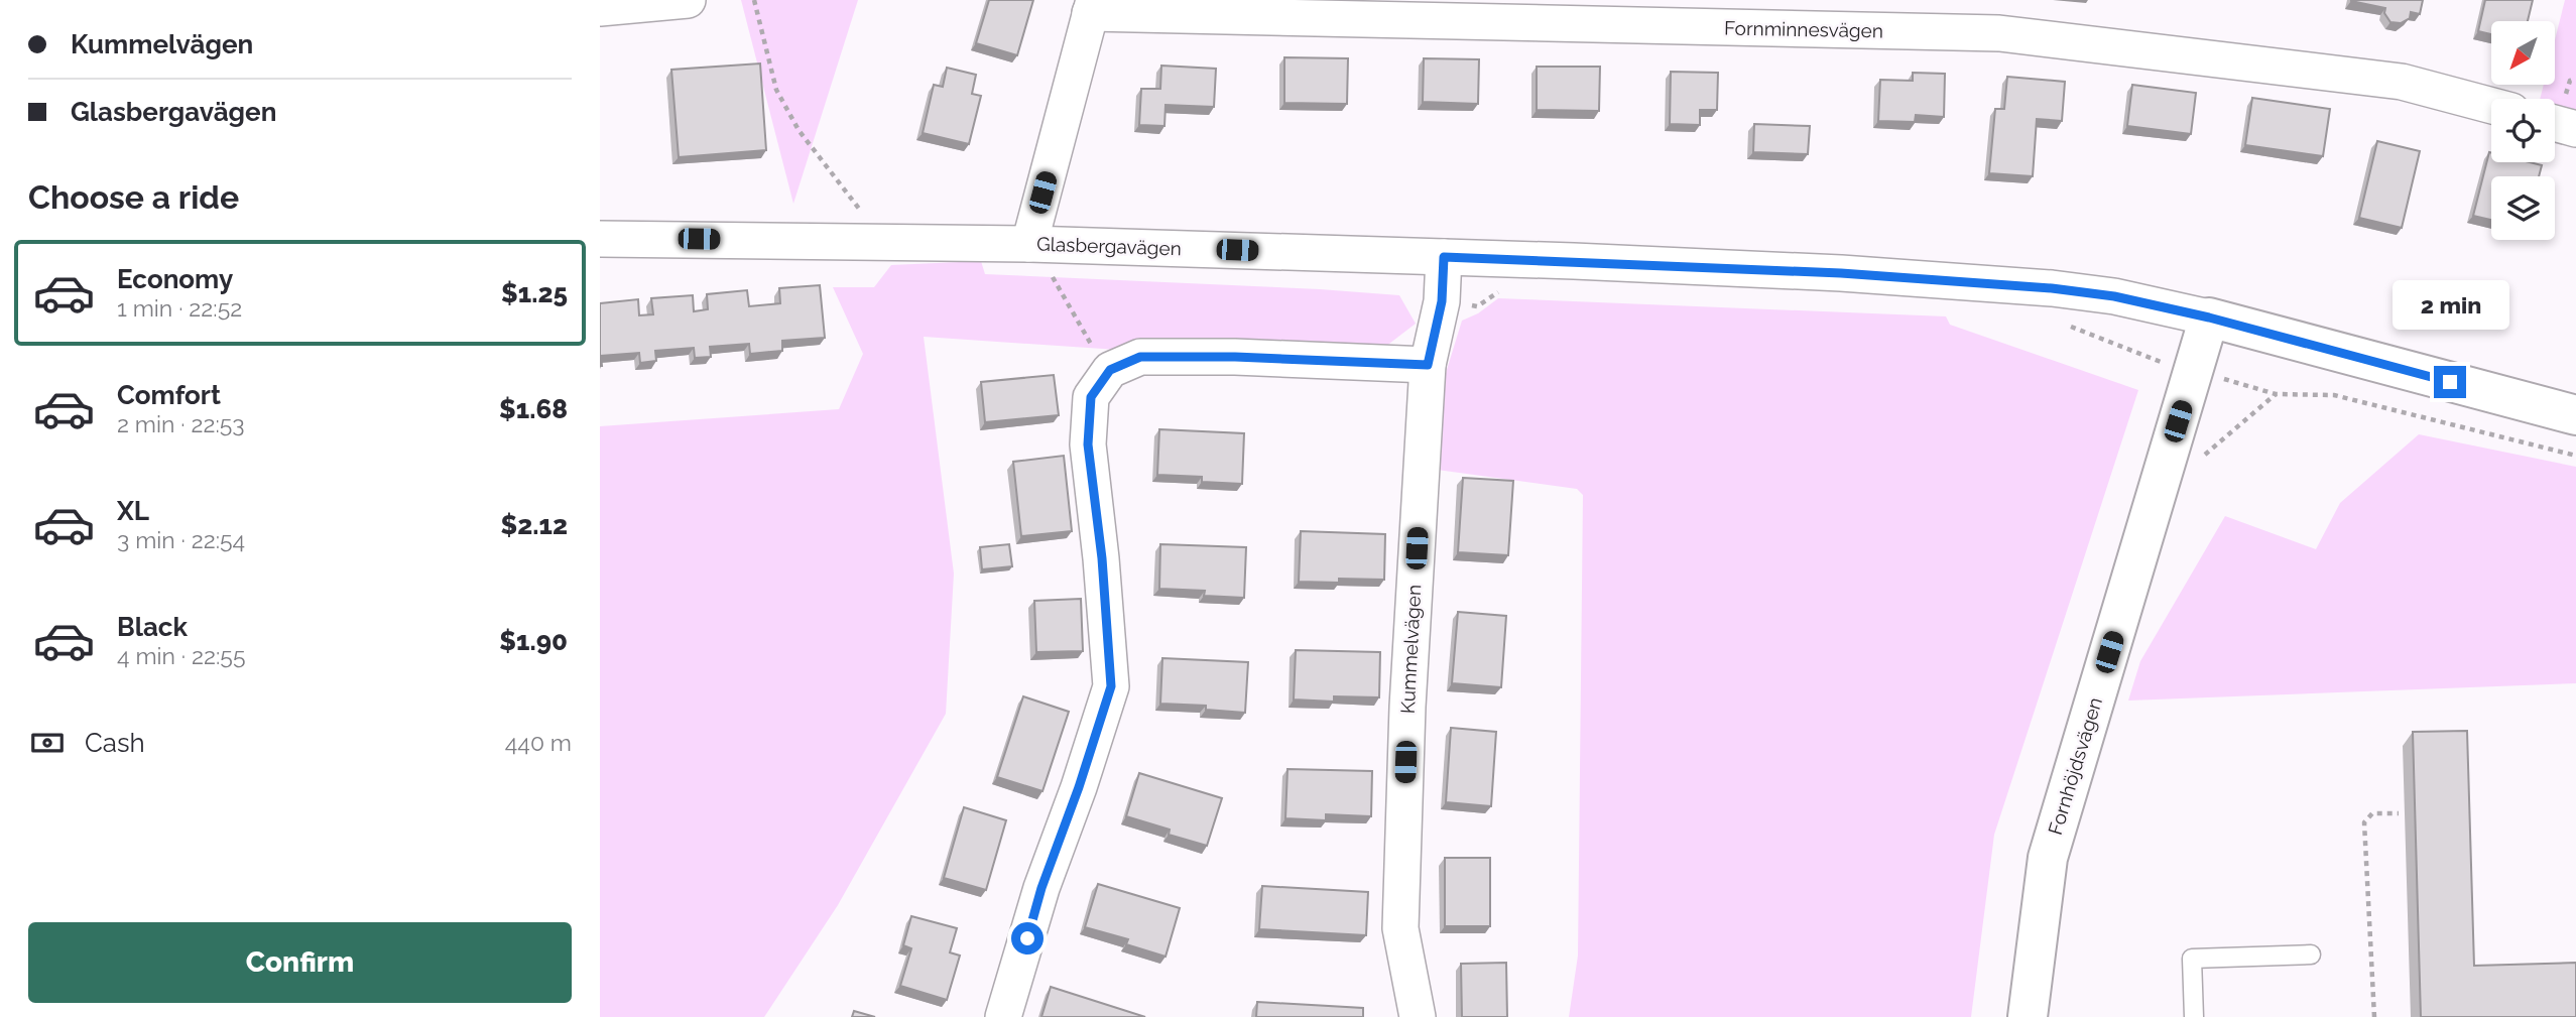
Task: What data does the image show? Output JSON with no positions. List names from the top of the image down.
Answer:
{
  "streets": {
    "street": [
      "Fornminnesvägen",
      "Glasbergavägen",
      "Kummelvägen",
      "Fornhöjdsvägen"
    ]
  },
  "crossings": [
    ["Glasbergavägen", "Kummelvägen"],
    ["Glasbergavägen", "Fornhöjdsvägen"]
  ],
  "north": "bottom left",
  "page": {
    "banner": ["Kummelvägen", "Glasbergavägen"],
    "heading": "Choose a ride",
    "list": [
      {
        "name": "Economy",
        "note": "1 min · 22:52",
        "value": "$1.25"
      },
      {
        "name": "Comfort",
        "note": "2 min · 22:53",
        "value": "$1.68"
      },
      {
        "name": "XL",
        "note": "3 min · 22:54",
        "value": "$2.12"
      },
      {
        "name": "Black",
        "note": "4 min · 22:55",
        "value": "$1.90"
      }
    ],
    "bubble": "2 min",
    "pay": ["Cash", "440 m"],
    "buttons": "Confirm"
  }
}
